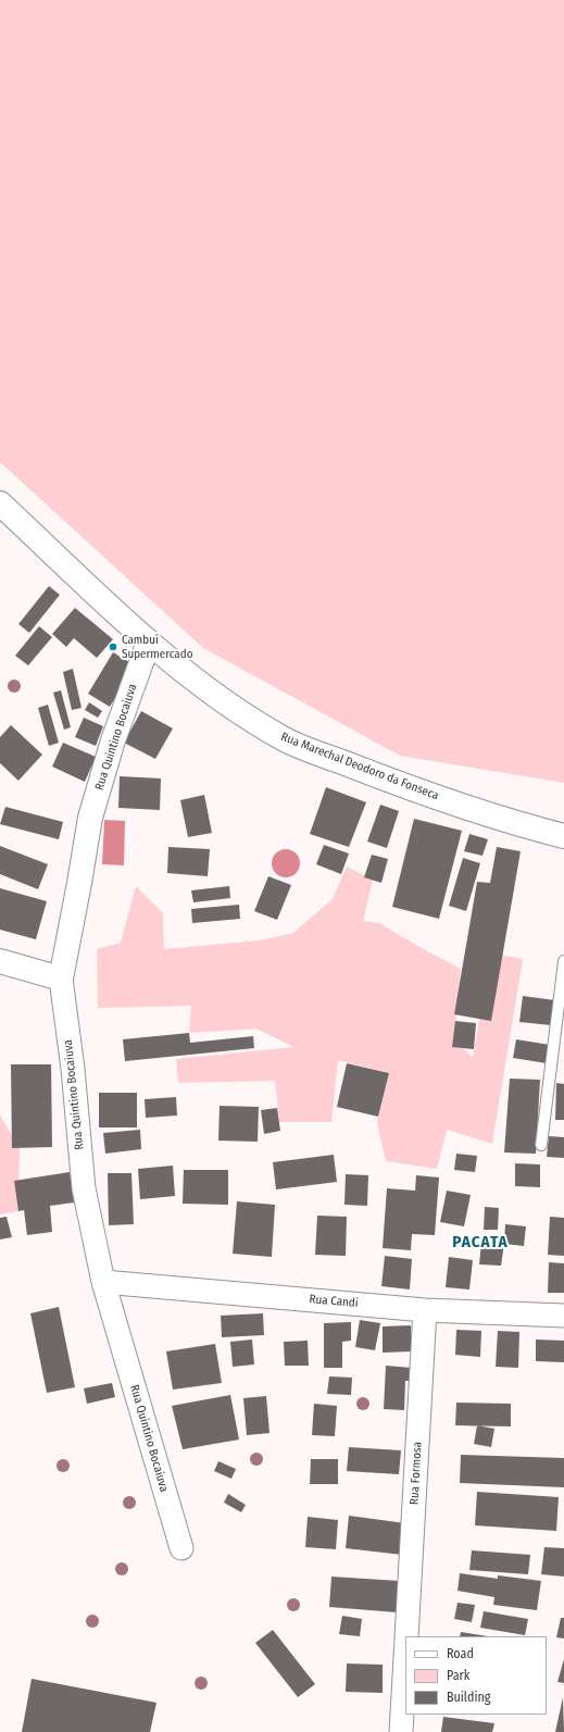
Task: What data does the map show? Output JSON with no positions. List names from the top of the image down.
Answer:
{
  "streets": {
    "street": [
      "Rua Quintino Bocaiuva",
      "Rua Marechal Deodoro da Fonseca",
      "Rua Candi",
      "Rua Formosa"
    ]
  },
  "crossings": [
    ["Rua Quintino Bocaiuva", "Rua Marechal Deodoro da Fonseca"],
    ["Rua Quintino Bocaiuva", "Rua Candi"],
    ["Rua Candi", "Rua Formosa"]
  ],
  "districts": ["PACATA"],
  "places": ["Cambuí Supermercado"],
  "legend": ["Road", "Park", "Building"]
}
